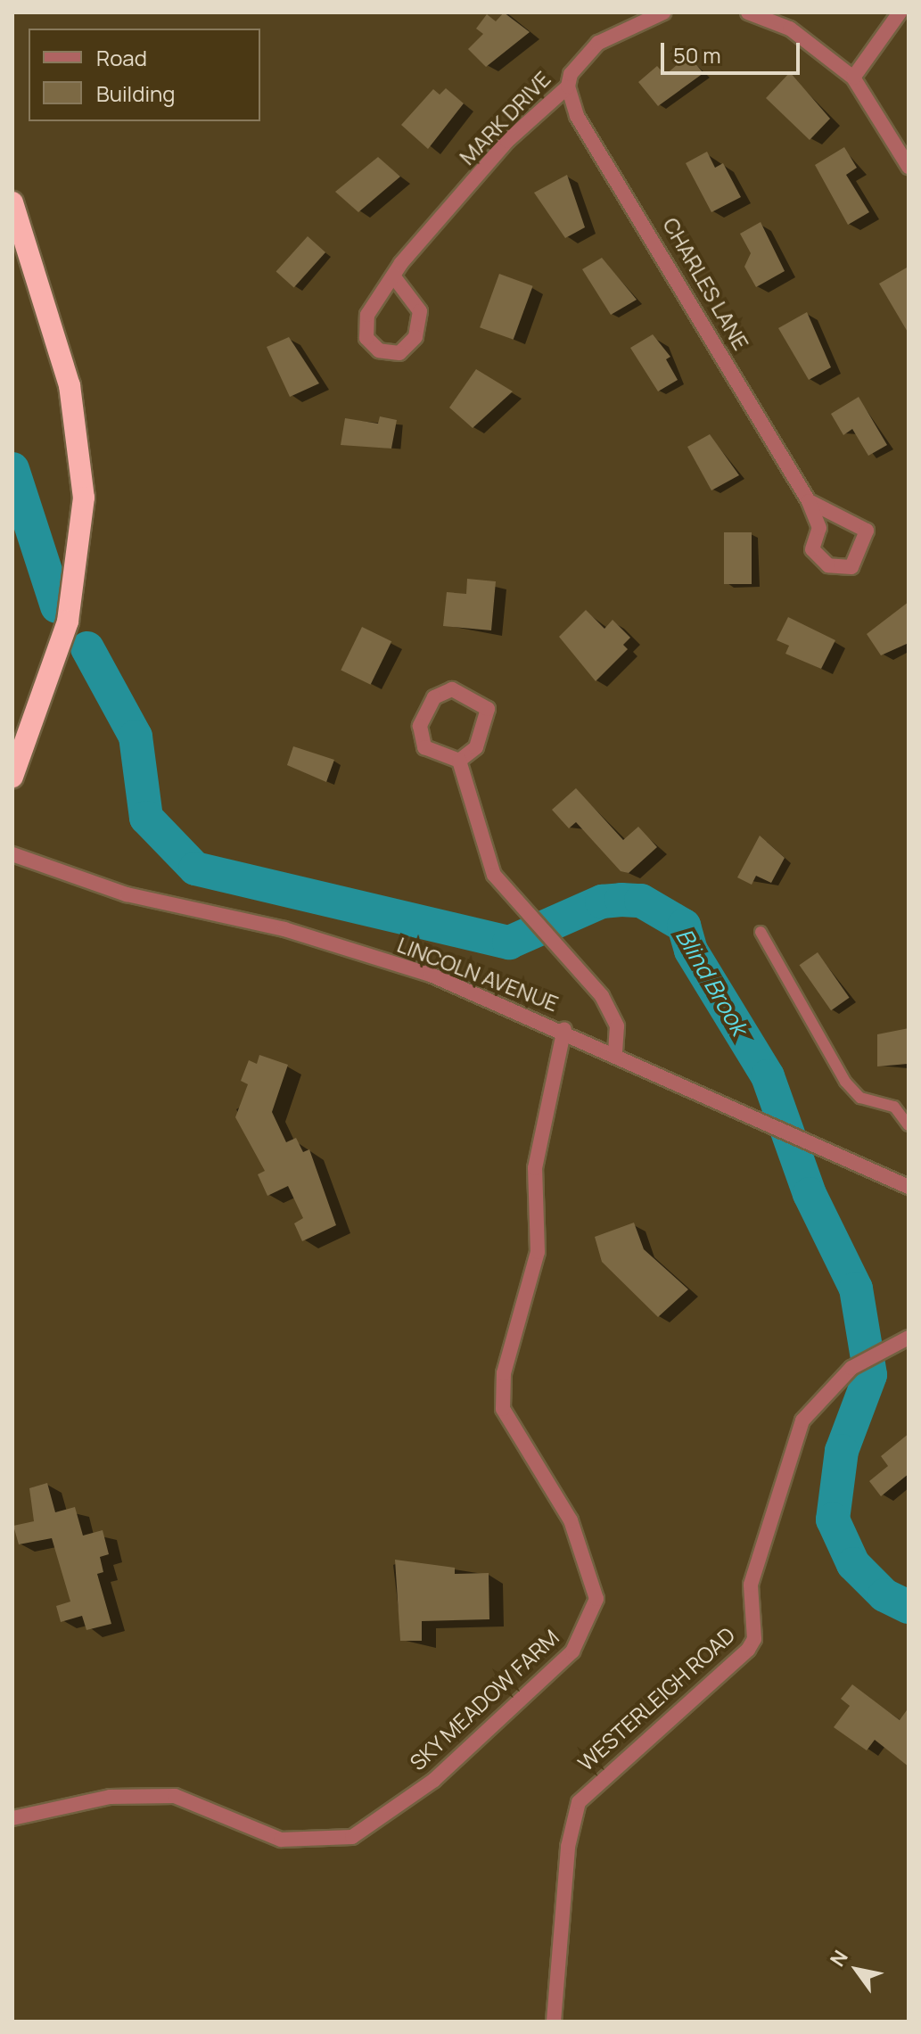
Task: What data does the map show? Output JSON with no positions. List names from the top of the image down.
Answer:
{
  "streets": {
    "street": [
      "MARK DRIVE",
      "CHARLES LANE",
      "LINCOLN AVENUE",
      "WESTERLEIGH ROAD",
      "SKY MEADOW FARM"
    ]
  },
  "crossings": [
    ["MARK DRIVE", "CHARLES LANE"],
    ["LINCOLN AVENUE", "SKY MEADOW FARM"]
  ],
  "water": ["Blind Brook"],
  "legend": ["Road", "Building"],
  "scale_bar": "50 m",
  "north": "top left"
}
